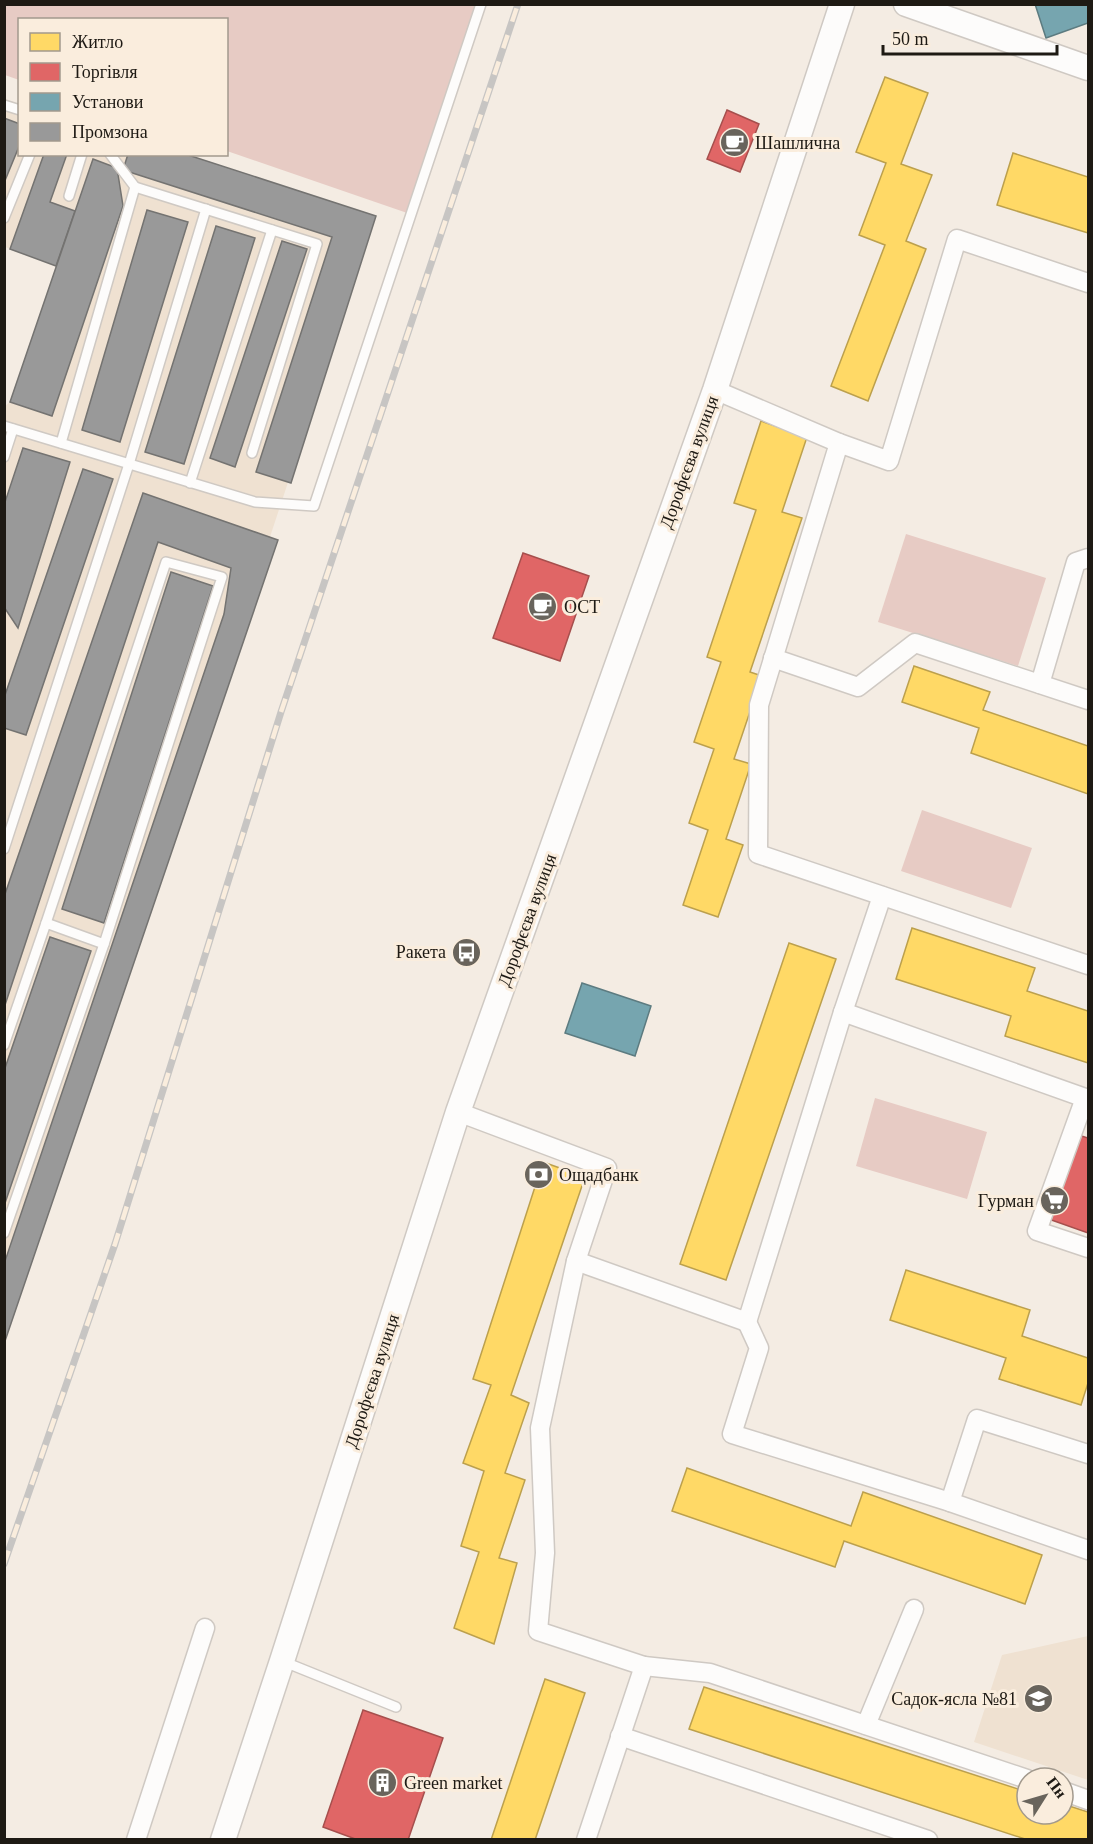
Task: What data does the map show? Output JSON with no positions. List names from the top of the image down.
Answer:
{
  "streets": {
    "street": ["Дорофєєва вулиця"]
  },
  "places": {
    "cafe": ["Шашлична", "ОСТ"],
    "bus stop": ["Ракета"],
    "bank": ["Ощадбанк"],
    "supermarket": ["Гурман"],
    "school or university": ["Садок-ясла №81"],
    "building": ["Green market"]
  },
  "legend": [
    "Житло",
    "Торгівля",
    "Установи",
    "Промзона"
  ],
  "scale_bar": "50 m",
  "north": "top right"
}
